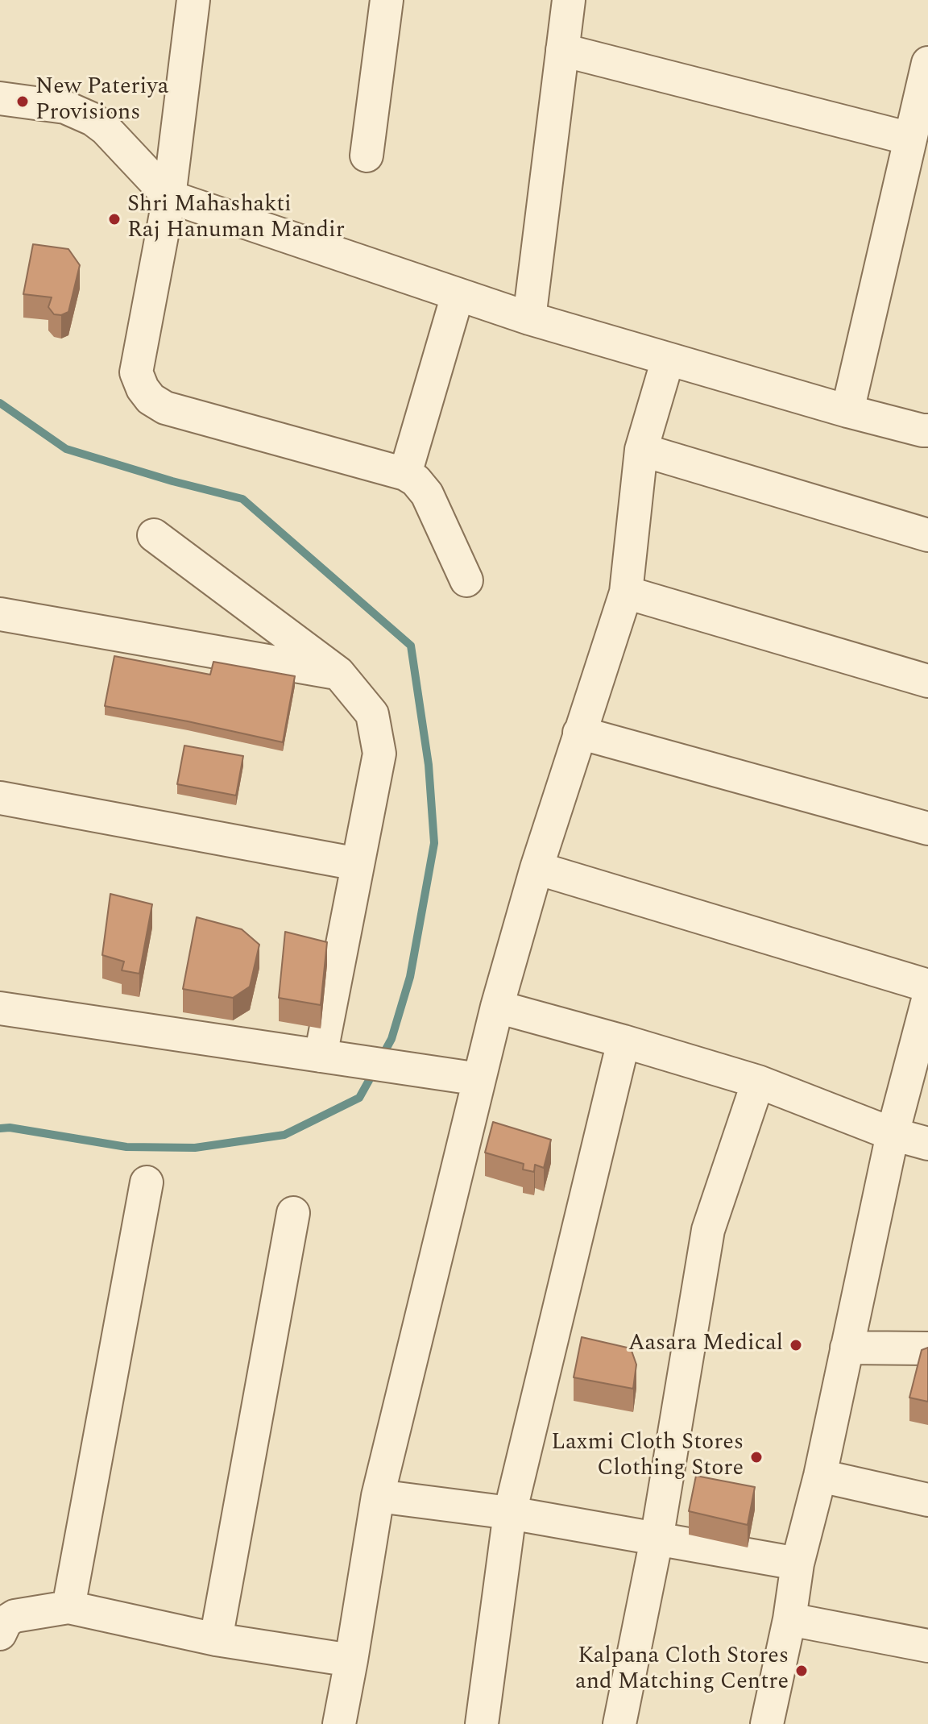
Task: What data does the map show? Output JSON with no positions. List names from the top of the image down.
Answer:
{
  "places": [
    "New Pateriya Provisions",
    "Shri Mahashakti Raj Hanuman Mandir",
    "Aasara Medical",
    "Laxmi Cloth Stores Clothing Store",
    "Kalpana Cloth Stores and Matching Centre"
  ]
}
